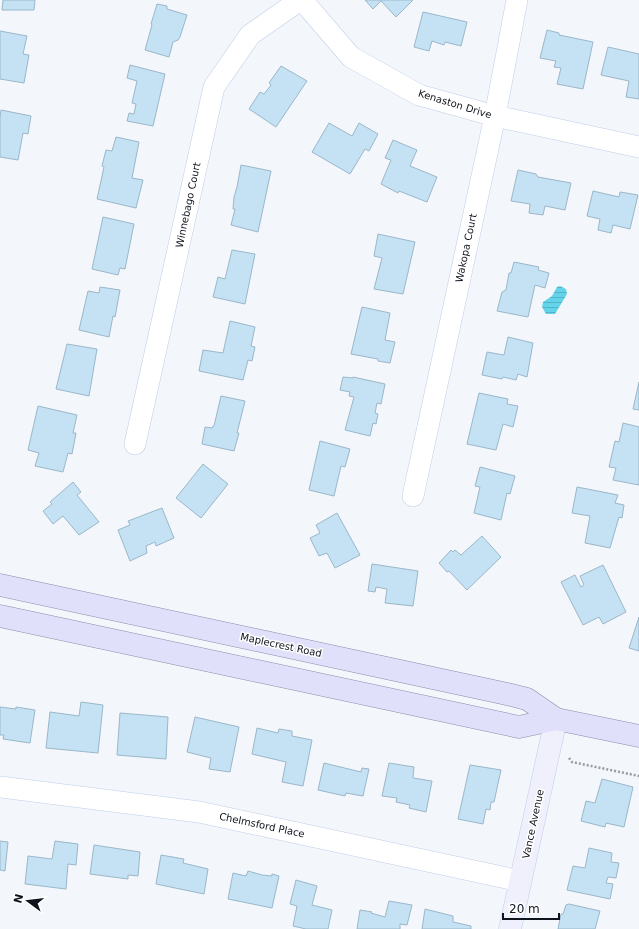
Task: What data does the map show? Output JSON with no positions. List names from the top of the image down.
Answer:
{
  "streets": {
    "main road": ["Maplecrest Road"],
    "street": [
      "Kenaston Drive",
      "Winnebago Court",
      "Wakopa Court",
      "Vance Avenue",
      "Chelmsford Place"
    ]
  },
  "crossings": [
    ["Kenaston Drive", "Winnebago Court"],
    ["Kenaston Drive", "Wakopa Court"],
    ["Maplecrest Road", "Vance Avenue"],
    ["Vance Avenue", "Chelmsford Place"]
  ],
  "scale_bar": "20 m",
  "north": "left"
}
